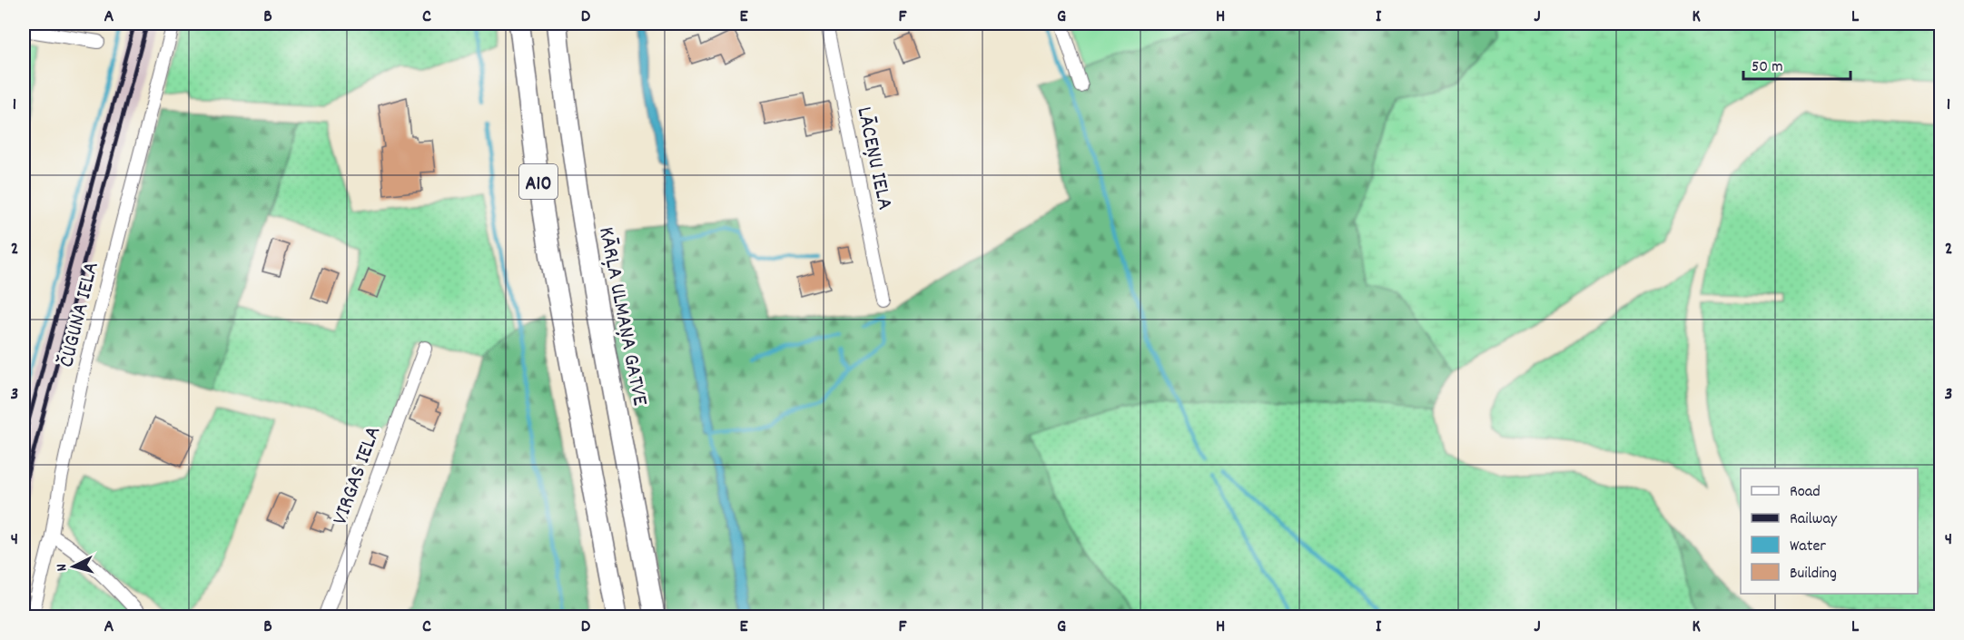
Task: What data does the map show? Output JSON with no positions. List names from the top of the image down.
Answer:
{
  "streets": {
    "highway": ["A10", "KĀRĻA ULMAŅA GATVE"],
    "street": ["LĀCEŅU IELA", "ČUGUNA IELA", "VIRGAS IELA"]
  },
  "legend": [
    "Road",
    "Railway",
    "Water",
    "Building"
  ],
  "scale_bar": "50 m",
  "north": "left",
  "grid": {
    "columns": [
      "A",
      "B",
      "C",
      "D",
      "E",
      "F",
      "G",
      "H",
      "I",
      "J",
      "K",
      "L"
    ],
    "rows": [
      "1",
      "2",
      "3",
      "4"
    ]
  }
}
